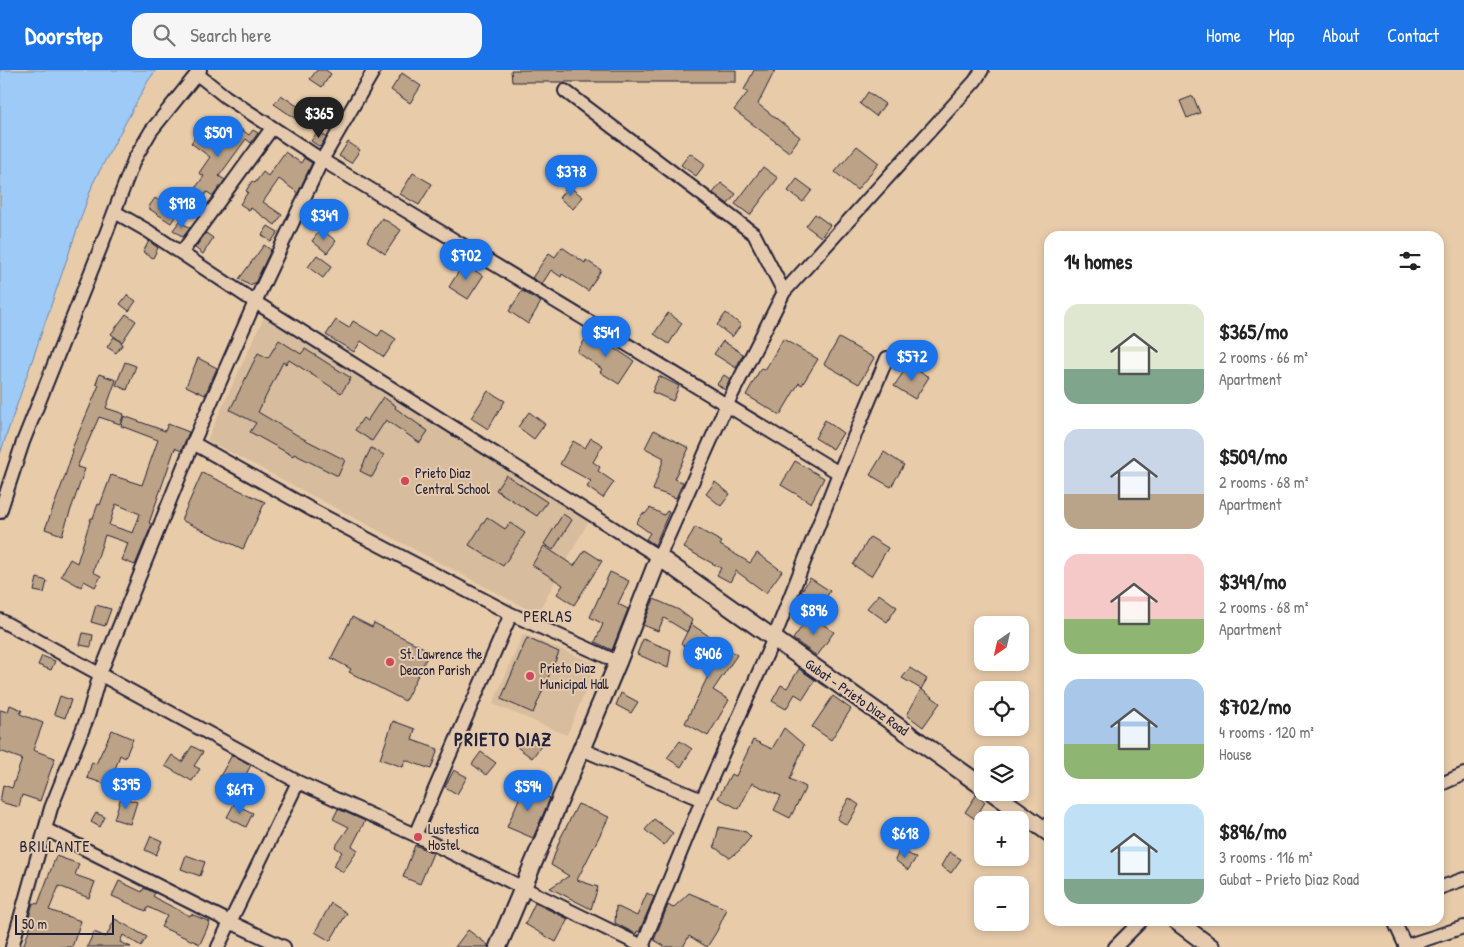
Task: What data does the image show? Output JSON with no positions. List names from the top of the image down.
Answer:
{
  "streets": {
    "main road": ["Gubat - Prieto Diaz Road"]
  },
  "districts": ["PERLAS", "PRIETO DIAZ", "BRILLANTE"],
  "places": [
    "Prieto Diaz Central School",
    "St. Lawrence the Deacon Parish",
    "Prieto Diaz Municipal Hall",
    "Lustestica Hostel"
  ],
  "scale_bar": "50 m",
  "north": "bottom left",
  "page": {
    "header": "Doorstep",
    "search": "Search here",
    "nav": [
      "Home",
      "Map",
      "About",
      "Contact"
    ],
    "price": [
      "$365",
      "$509",
      "$378",
      "$918",
      "$349",
      "$702",
      "$541",
      "$572",
      "$896",
      "$406",
      "$395",
      "$594",
      "$617",
      "$618"
    ],
    "heading": "14 homes",
    "list": [
      {
        "name": "$365/mo",
        "note": "2 rooms · 66 m² · Apartment"
      },
      {
        "name": "$509/mo",
        "note": "2 rooms · 68 m² · Apartment"
      },
      {
        "name": "$349/mo",
        "note": "2 rooms · 68 m² · Apartment"
      },
      {
        "name": "$702/mo",
        "note": "4 rooms · 120 m² · House"
      },
      {
        "name": "$896/mo",
        "note": "3 rooms · 116 m² · Gubat - Prieto Diaz Road"
      }
    ],
    "map_buttons": ["+", "−"],
    "scale": "50 m"
  }
}
